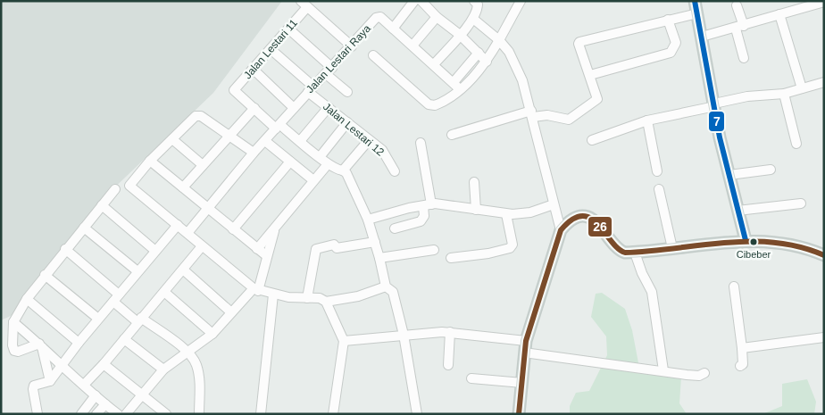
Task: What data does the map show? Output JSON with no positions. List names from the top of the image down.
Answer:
{
  "streets": {
    "street": ["Jalan Lestari 11", "Jalan Lestari Raya", "Jalan Lestari 12"]
  },
  "crossings": [
    ["Jalan Lestari 11", "Jalan Lestari 12"],
    ["Jalan Lestari Raya", "Jalan Lestari 12"]
  ],
  "places": ["Cibeber"],
  "lines": ["transit line 7", "transit line 26"]
}
